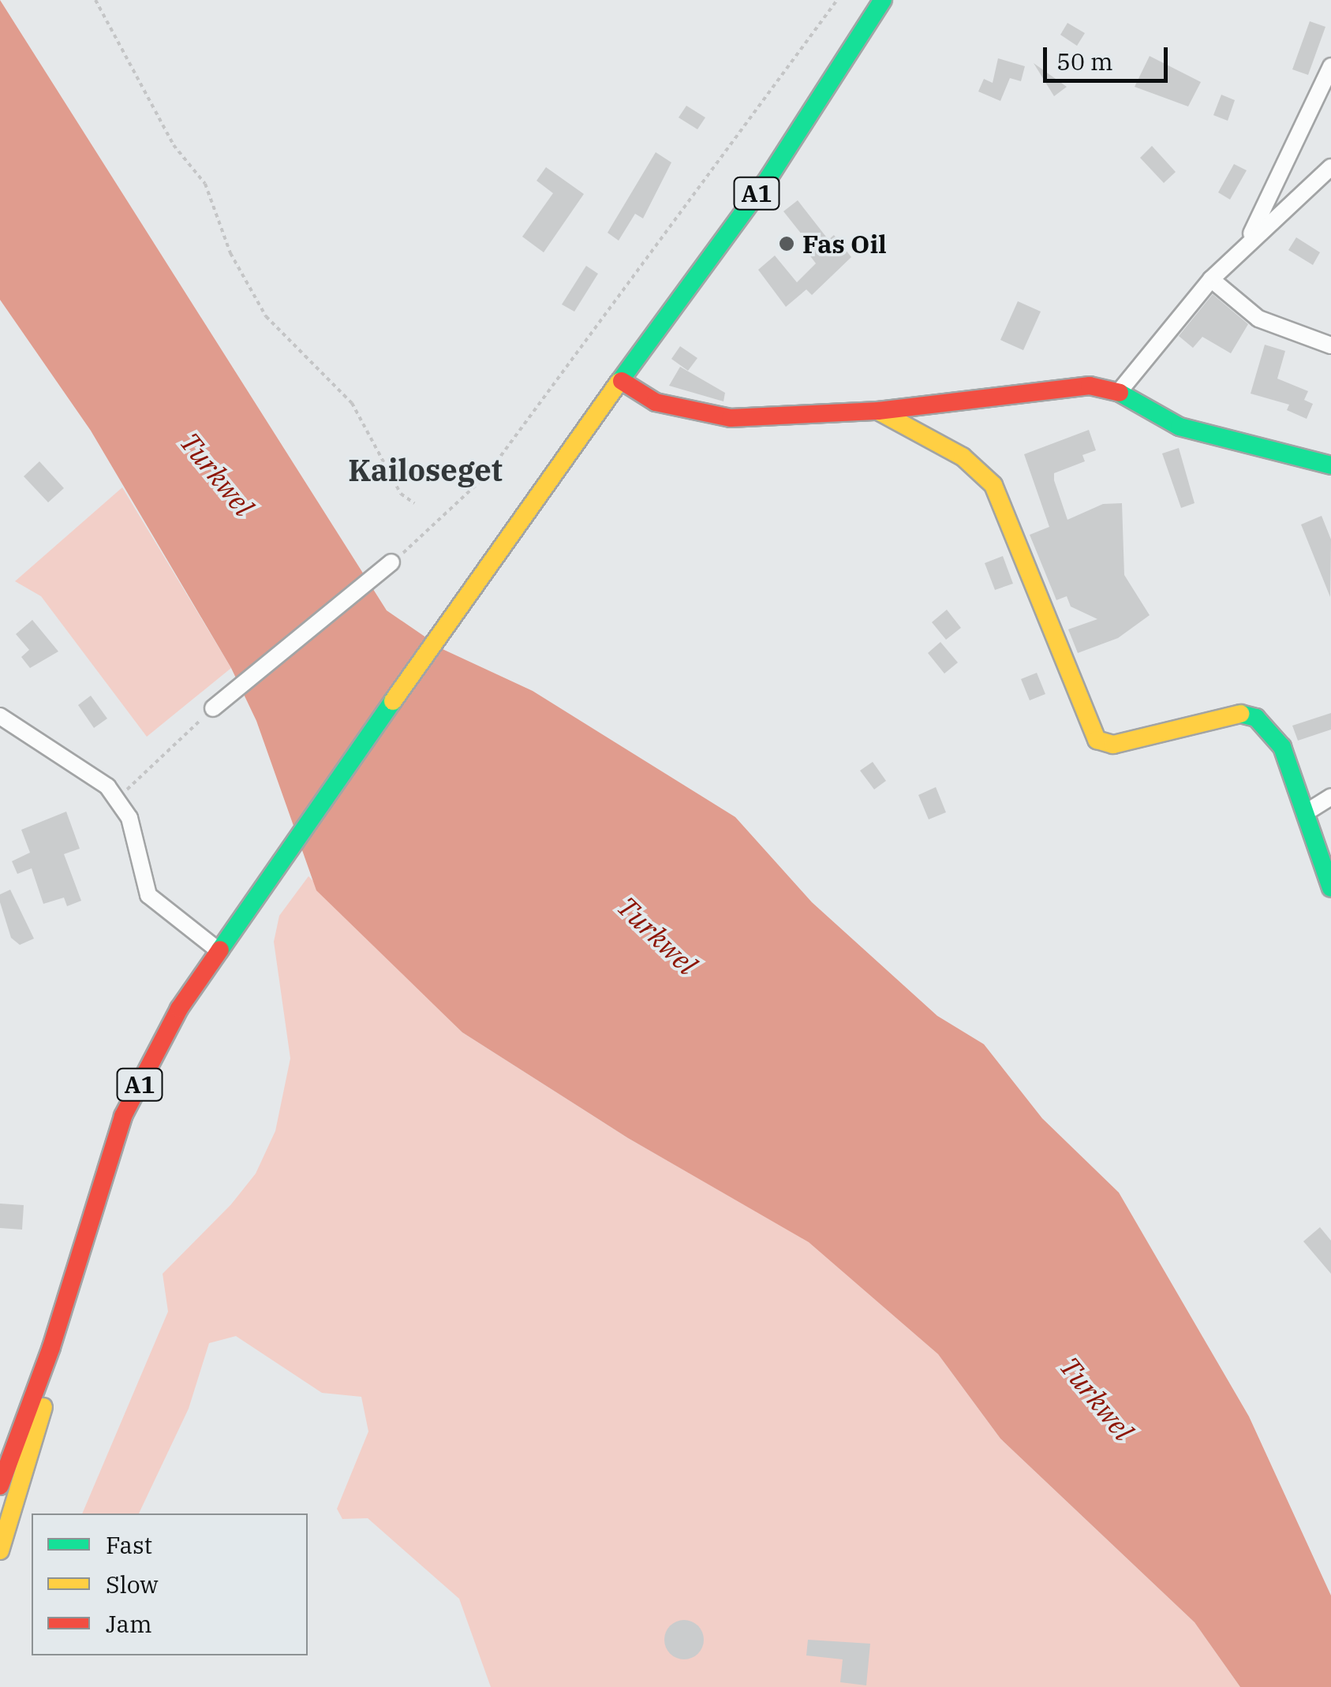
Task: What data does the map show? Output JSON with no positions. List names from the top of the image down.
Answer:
{
  "streets": {
    "main road": ["A1"]
  },
  "districts": ["Kailoseget"],
  "water": ["Turkwel"],
  "places": ["Fas Oil"],
  "legend": ["Fast", "Slow", "Jam"],
  "scale_bar": "50 m"
}
